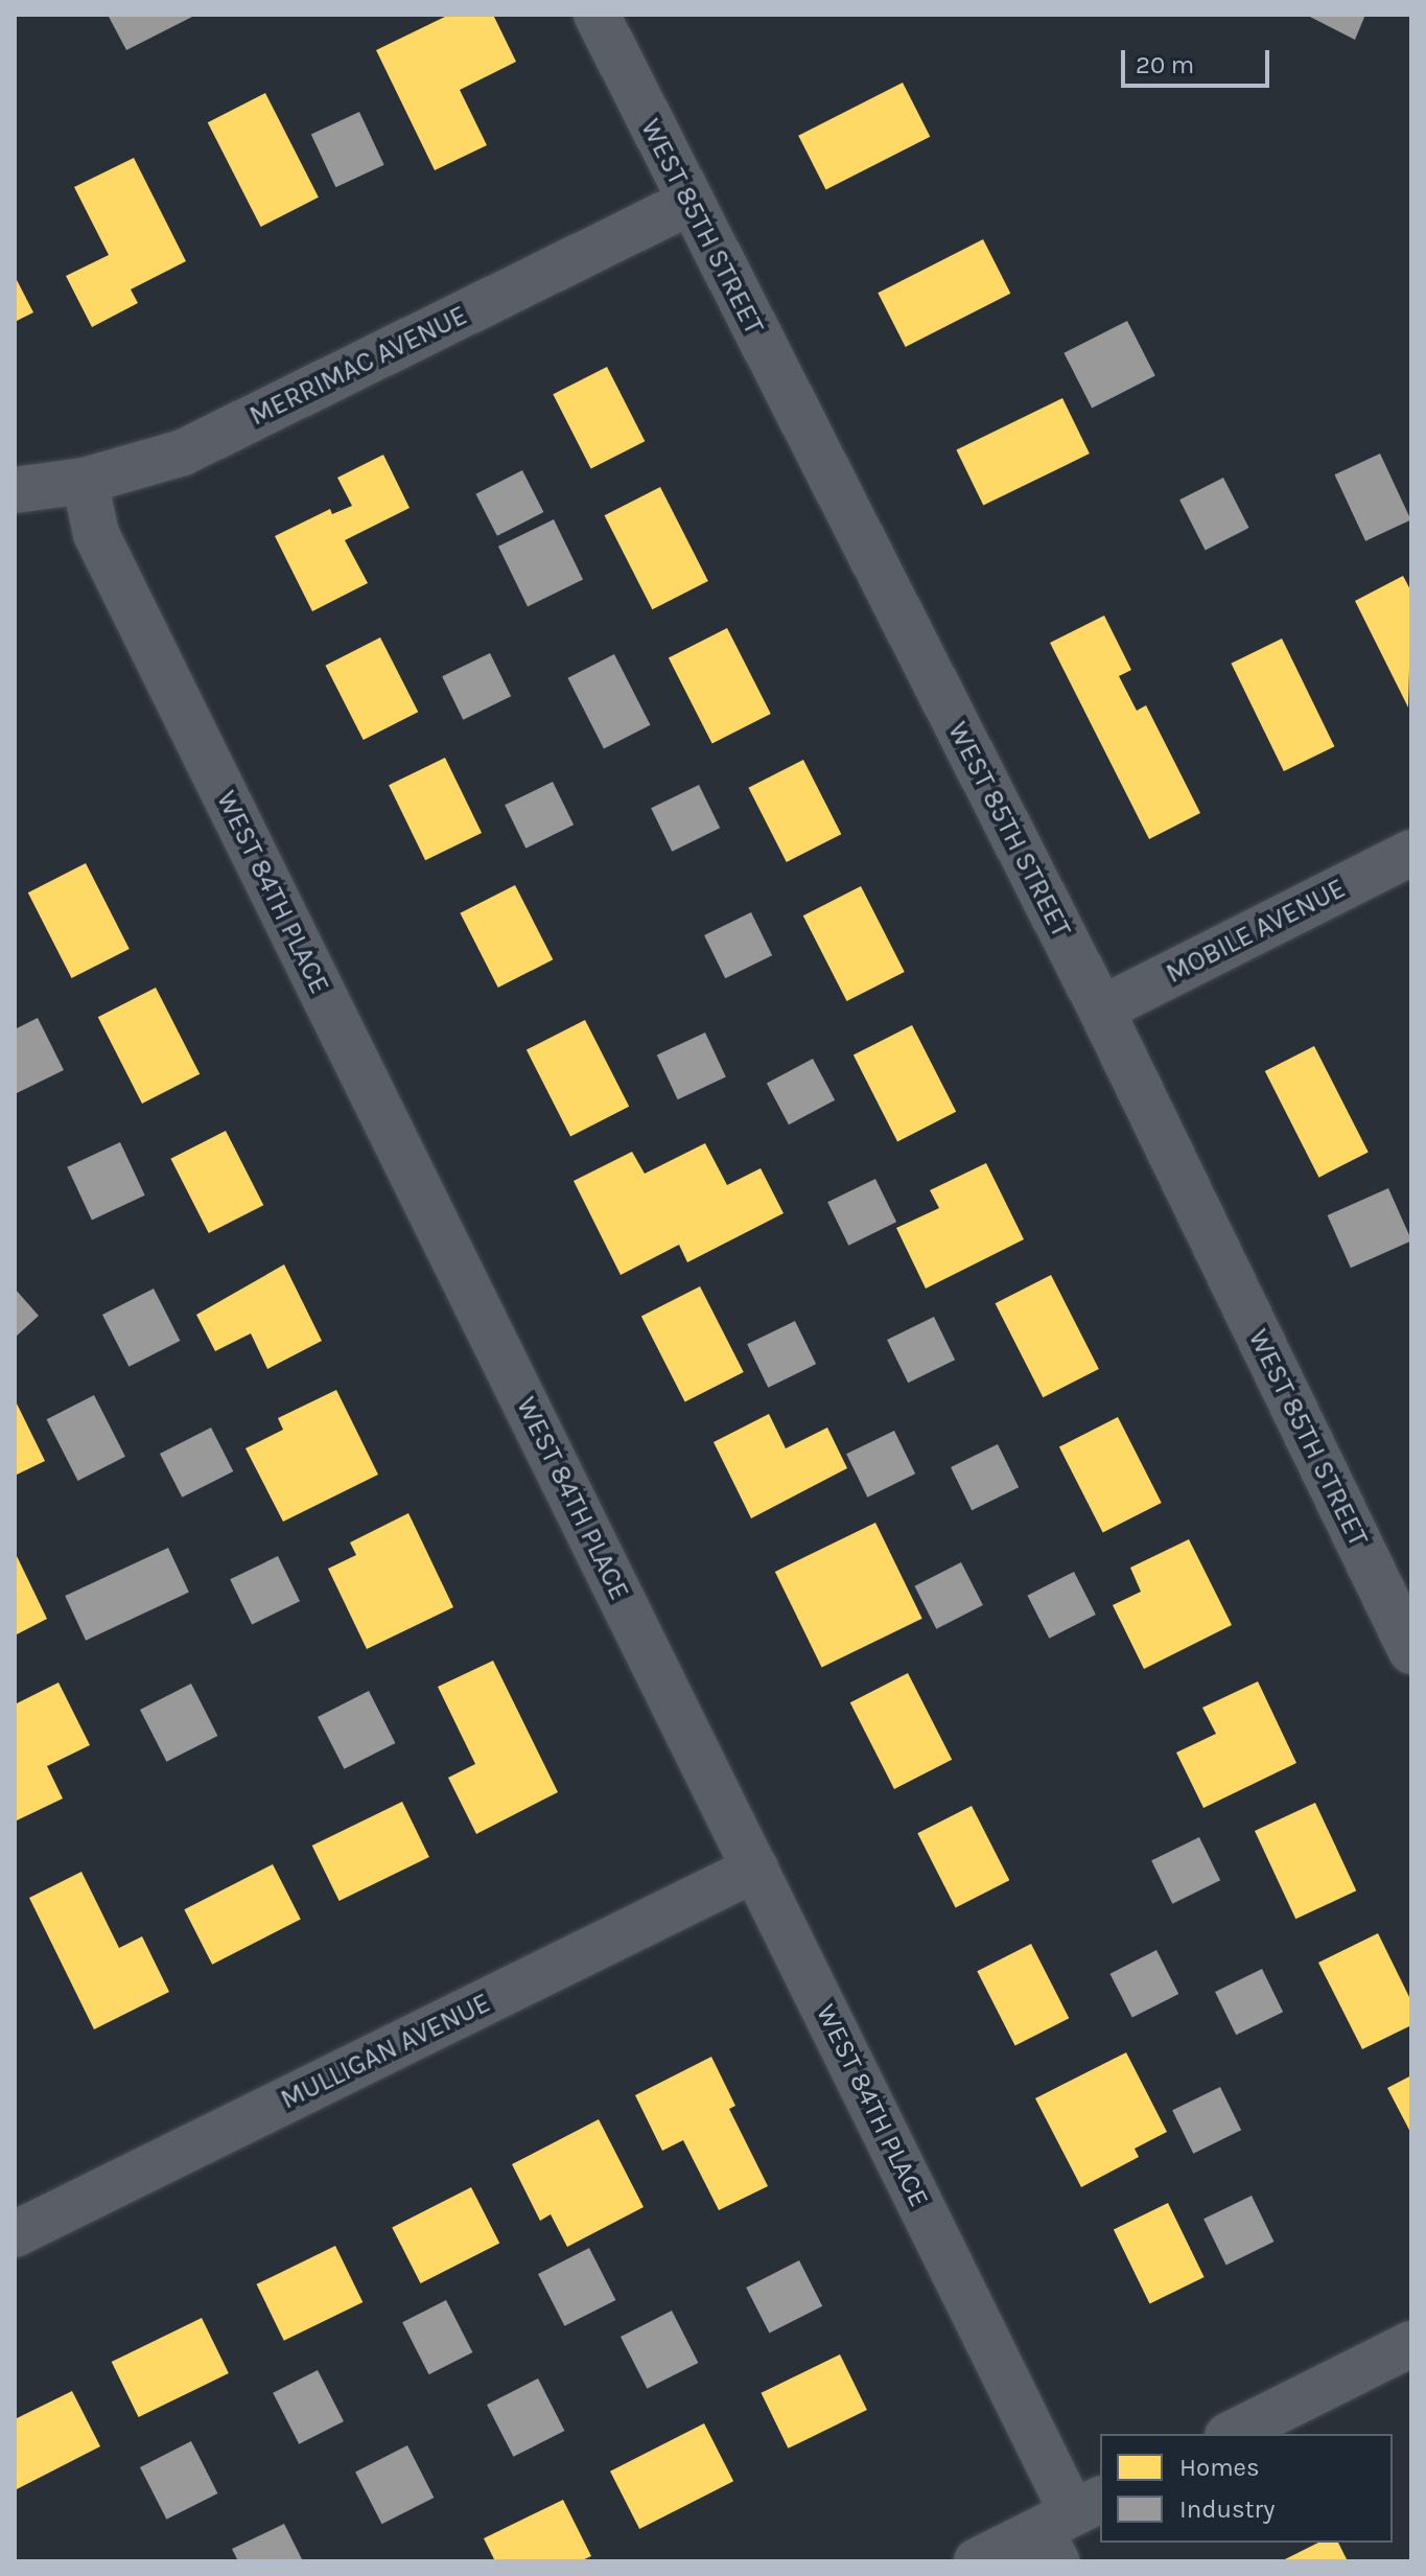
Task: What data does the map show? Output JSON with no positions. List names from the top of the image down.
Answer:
{
  "streets": {
    "street": [
      "WEST 85TH STREET",
      "MERRIMAC AVENUE",
      "WEST 84TH PLACE",
      "MOBILE AVENUE",
      "MULLIGAN AVENUE"
    ]
  },
  "crossings": [
    ["WEST 85TH STREET", "MERRIMAC AVENUE"],
    ["WEST 85TH STREET", "MOBILE AVENUE"],
    ["MERRIMAC AVENUE", "WEST 84TH PLACE"],
    ["WEST 84TH PLACE", "MULLIGAN AVENUE"]
  ],
  "legend": ["Homes", "Industry"],
  "scale_bar": "20 m"
}
